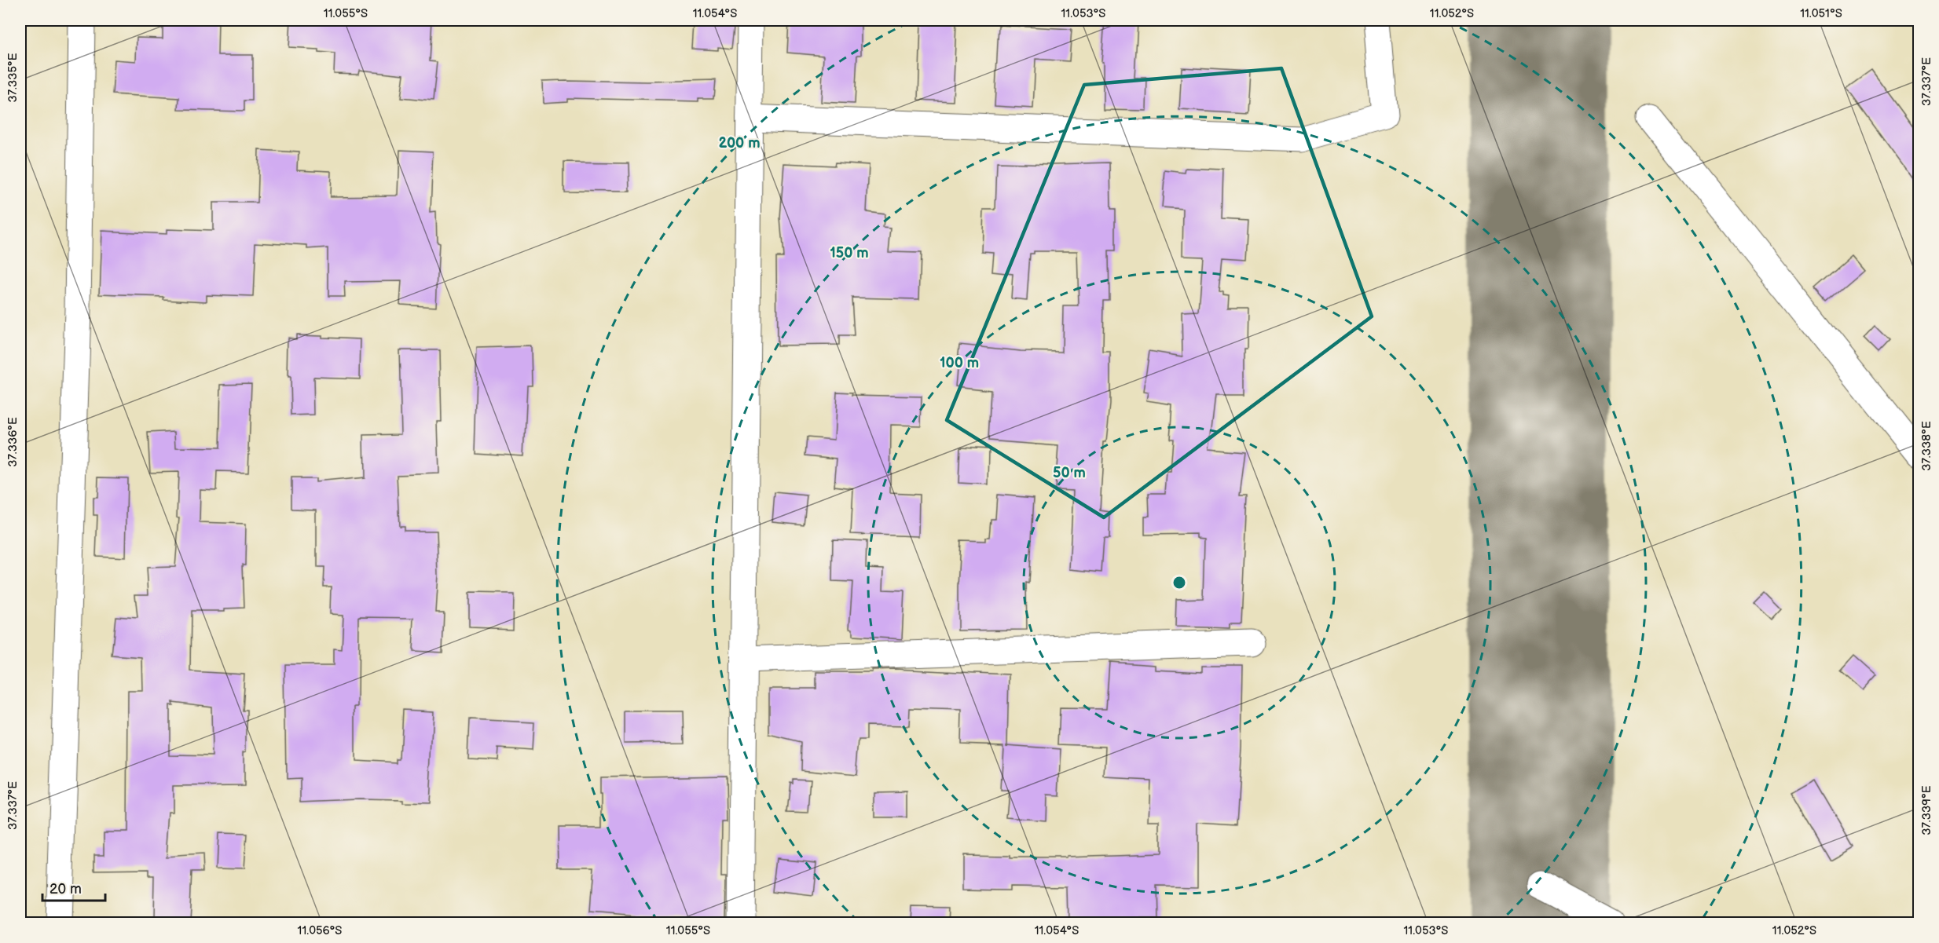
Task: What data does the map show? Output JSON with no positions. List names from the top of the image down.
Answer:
{
  "scale_bar": "20 m",
  "coordinates": [
    "11.055°S",
    "11.054°S",
    "11.053°S",
    "11.052°S",
    "11.051°S",
    "37.335°E",
    "37.337°E",
    "37.336°E",
    "37.338°E",
    "37.339°E",
    "11.056°S"
  ],
  "rings": [
    "200 m",
    "150 m",
    "100 m",
    "50 m"
  ]
}
